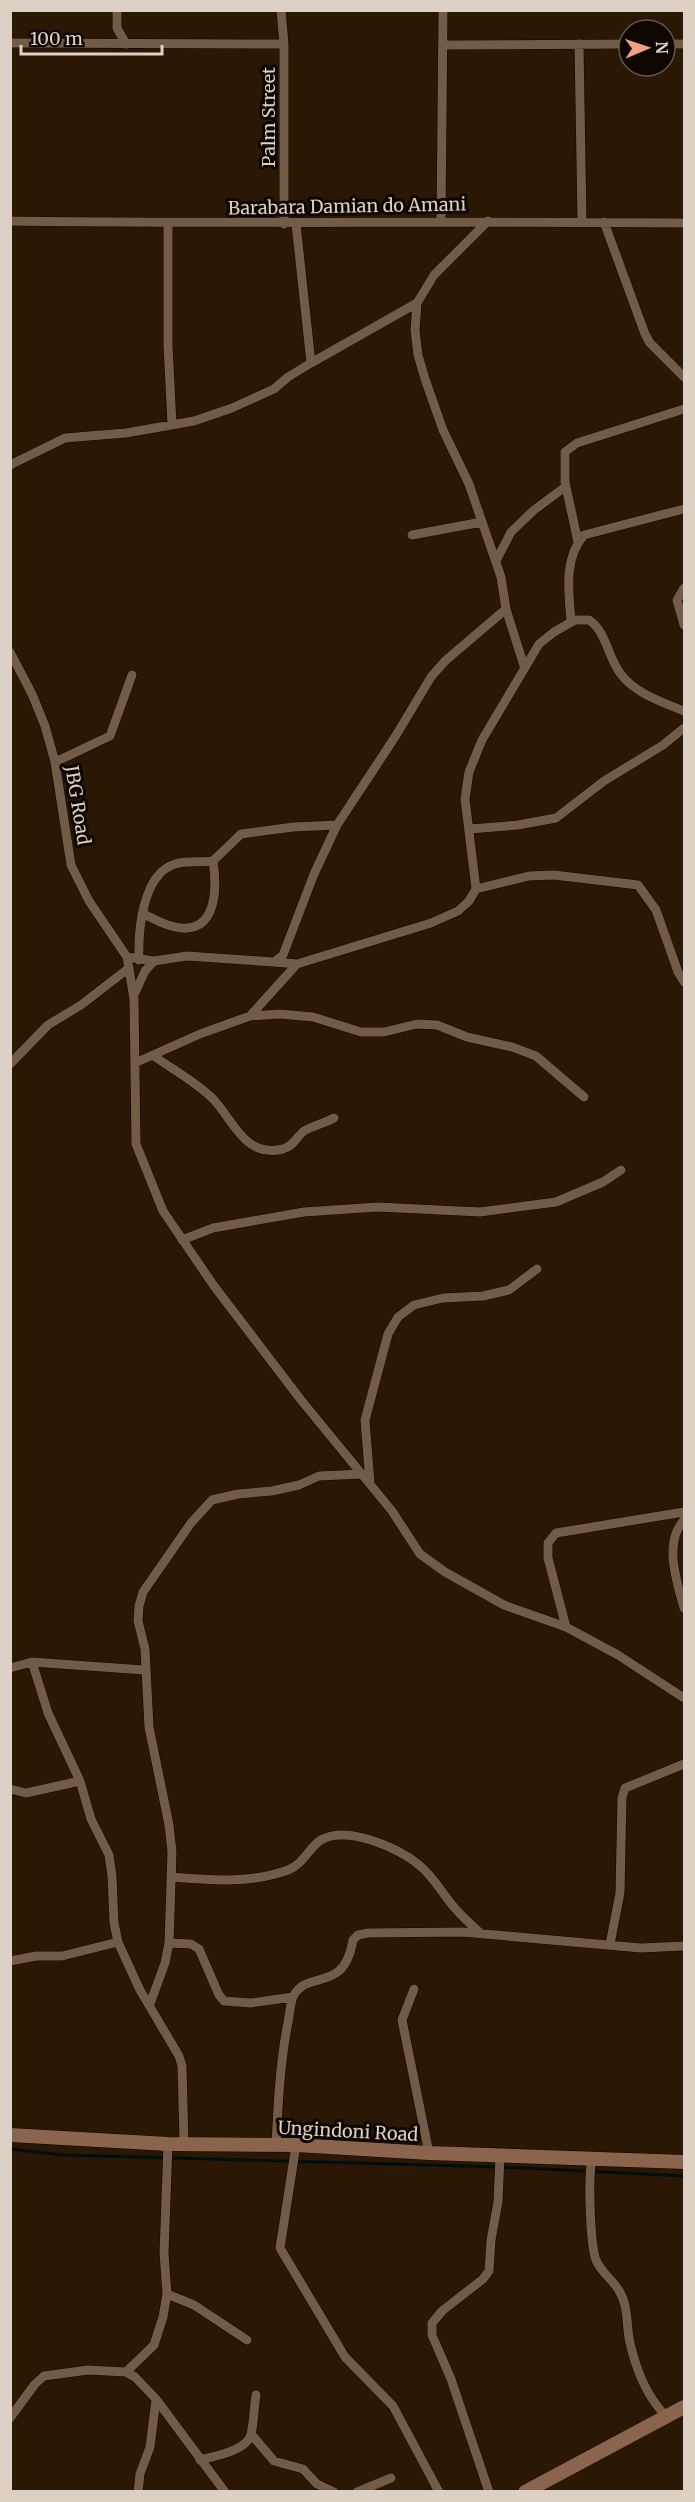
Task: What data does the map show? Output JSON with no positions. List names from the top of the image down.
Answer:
{
  "streets": {
    "main road": ["Ungindoni Road"],
    "street": ["Palm Street", "Barabara Damian do Amani", "JBG Road"]
  },
  "crossings": [
    ["Palm Street", "Barabara Damian do Amani"]
  ],
  "scale_bar": "100 m",
  "north": "right"
}
